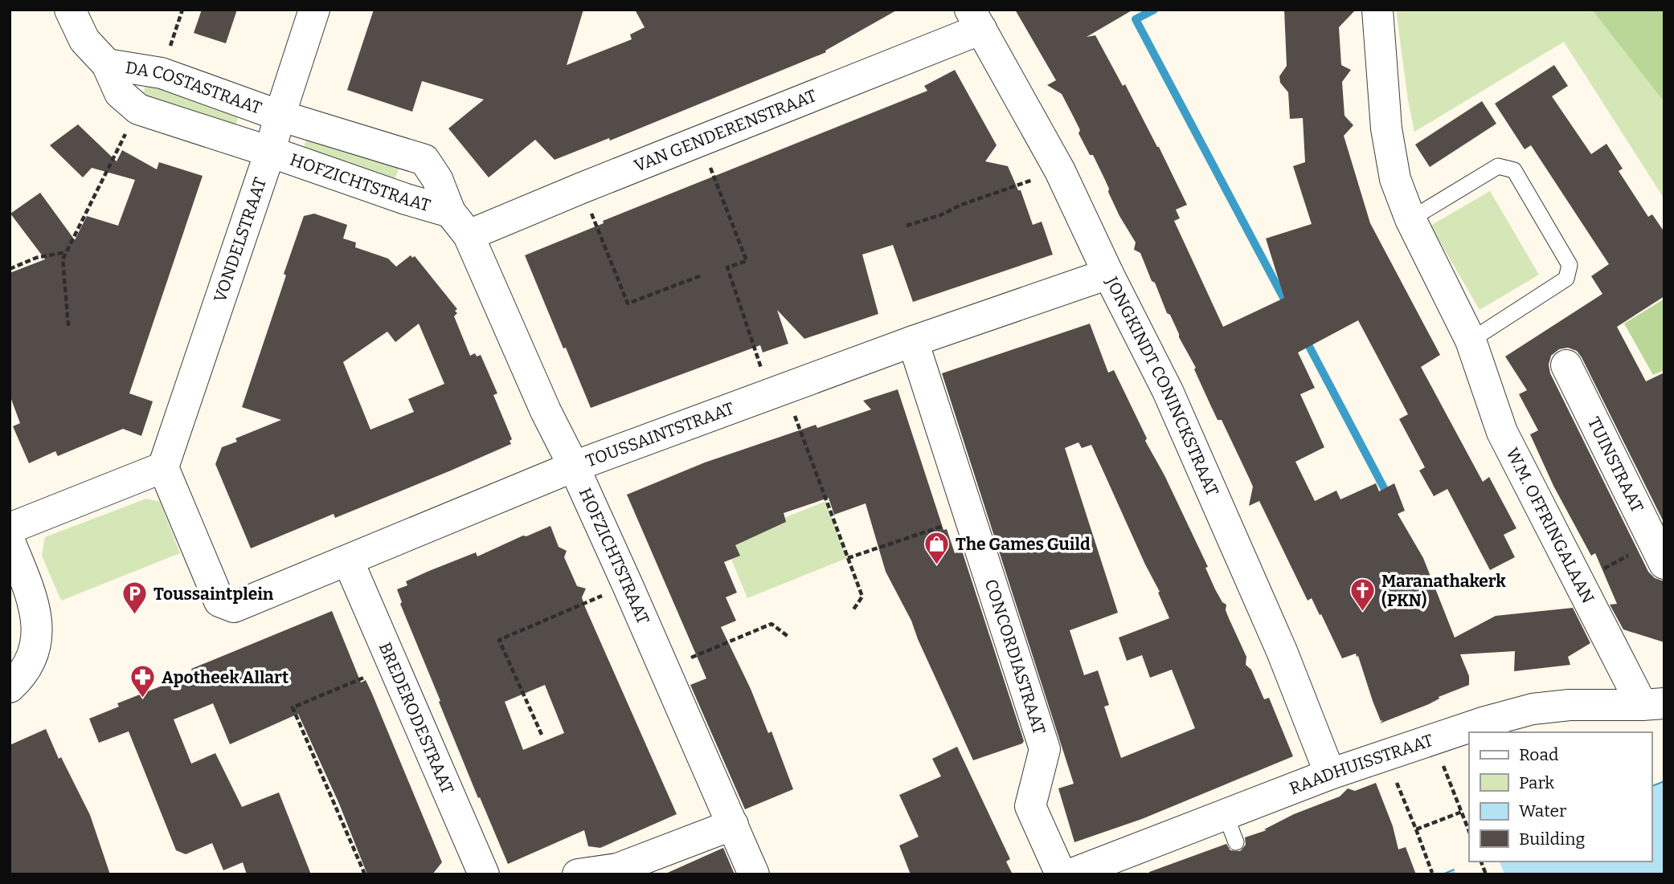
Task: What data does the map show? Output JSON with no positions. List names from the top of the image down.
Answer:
{
  "streets": {
    "street": [
      "DA COSTASTRAAT",
      "VAN GENDERENSTRAAT",
      "HOFZICHTSTRAAT",
      "VONDELSTRAAT",
      "JONGKINDT CONINCKSTRAAT",
      "TOUSSAINTSTRAAT",
      "TUINSTRAAT",
      "W.M. OFFRINGALAAN",
      "CONCORDIASTRAAT",
      "BREDERODESTRAAT",
      "RAADHUISSTRAAT"
    ]
  },
  "crossings": [
    ["DA COSTASTRAAT", "HOFZICHTSTRAAT"],
    ["DA COSTASTRAAT", "VONDELSTRAAT"],
    ["VAN GENDERENSTRAAT", "HOFZICHTSTRAAT"],
    ["VAN GENDERENSTRAAT", "JONGKINDT CONINCKSTRAAT"],
    ["HOFZICHTSTRAAT", "VONDELSTRAAT"],
    ["HOFZICHTSTRAAT", "TOUSSAINTSTRAAT"],
    ["VONDELSTRAAT", "TOUSSAINTSTRAAT"],
    ["JONGKINDT CONINCKSTRAAT", "TOUSSAINTSTRAAT"],
    ["JONGKINDT CONINCKSTRAAT", "RAADHUISSTRAAT"],
    ["TOUSSAINTSTRAAT", "CONCORDIASTRAAT"],
    ["TOUSSAINTSTRAAT", "BREDERODESTRAAT"],
    ["W.M. OFFRINGALAAN", "RAADHUISSTRAAT"]
  ],
  "places": {
    "shop": ["The Games Guild"],
    "church": ["Maranathakerk (PKN)"],
    "parking": ["Toussaintplein"],
    "pharmacy": ["Apotheek Allart"]
  },
  "legend": [
    "Road",
    "Park",
    "Water",
    "Building"
  ]
}
